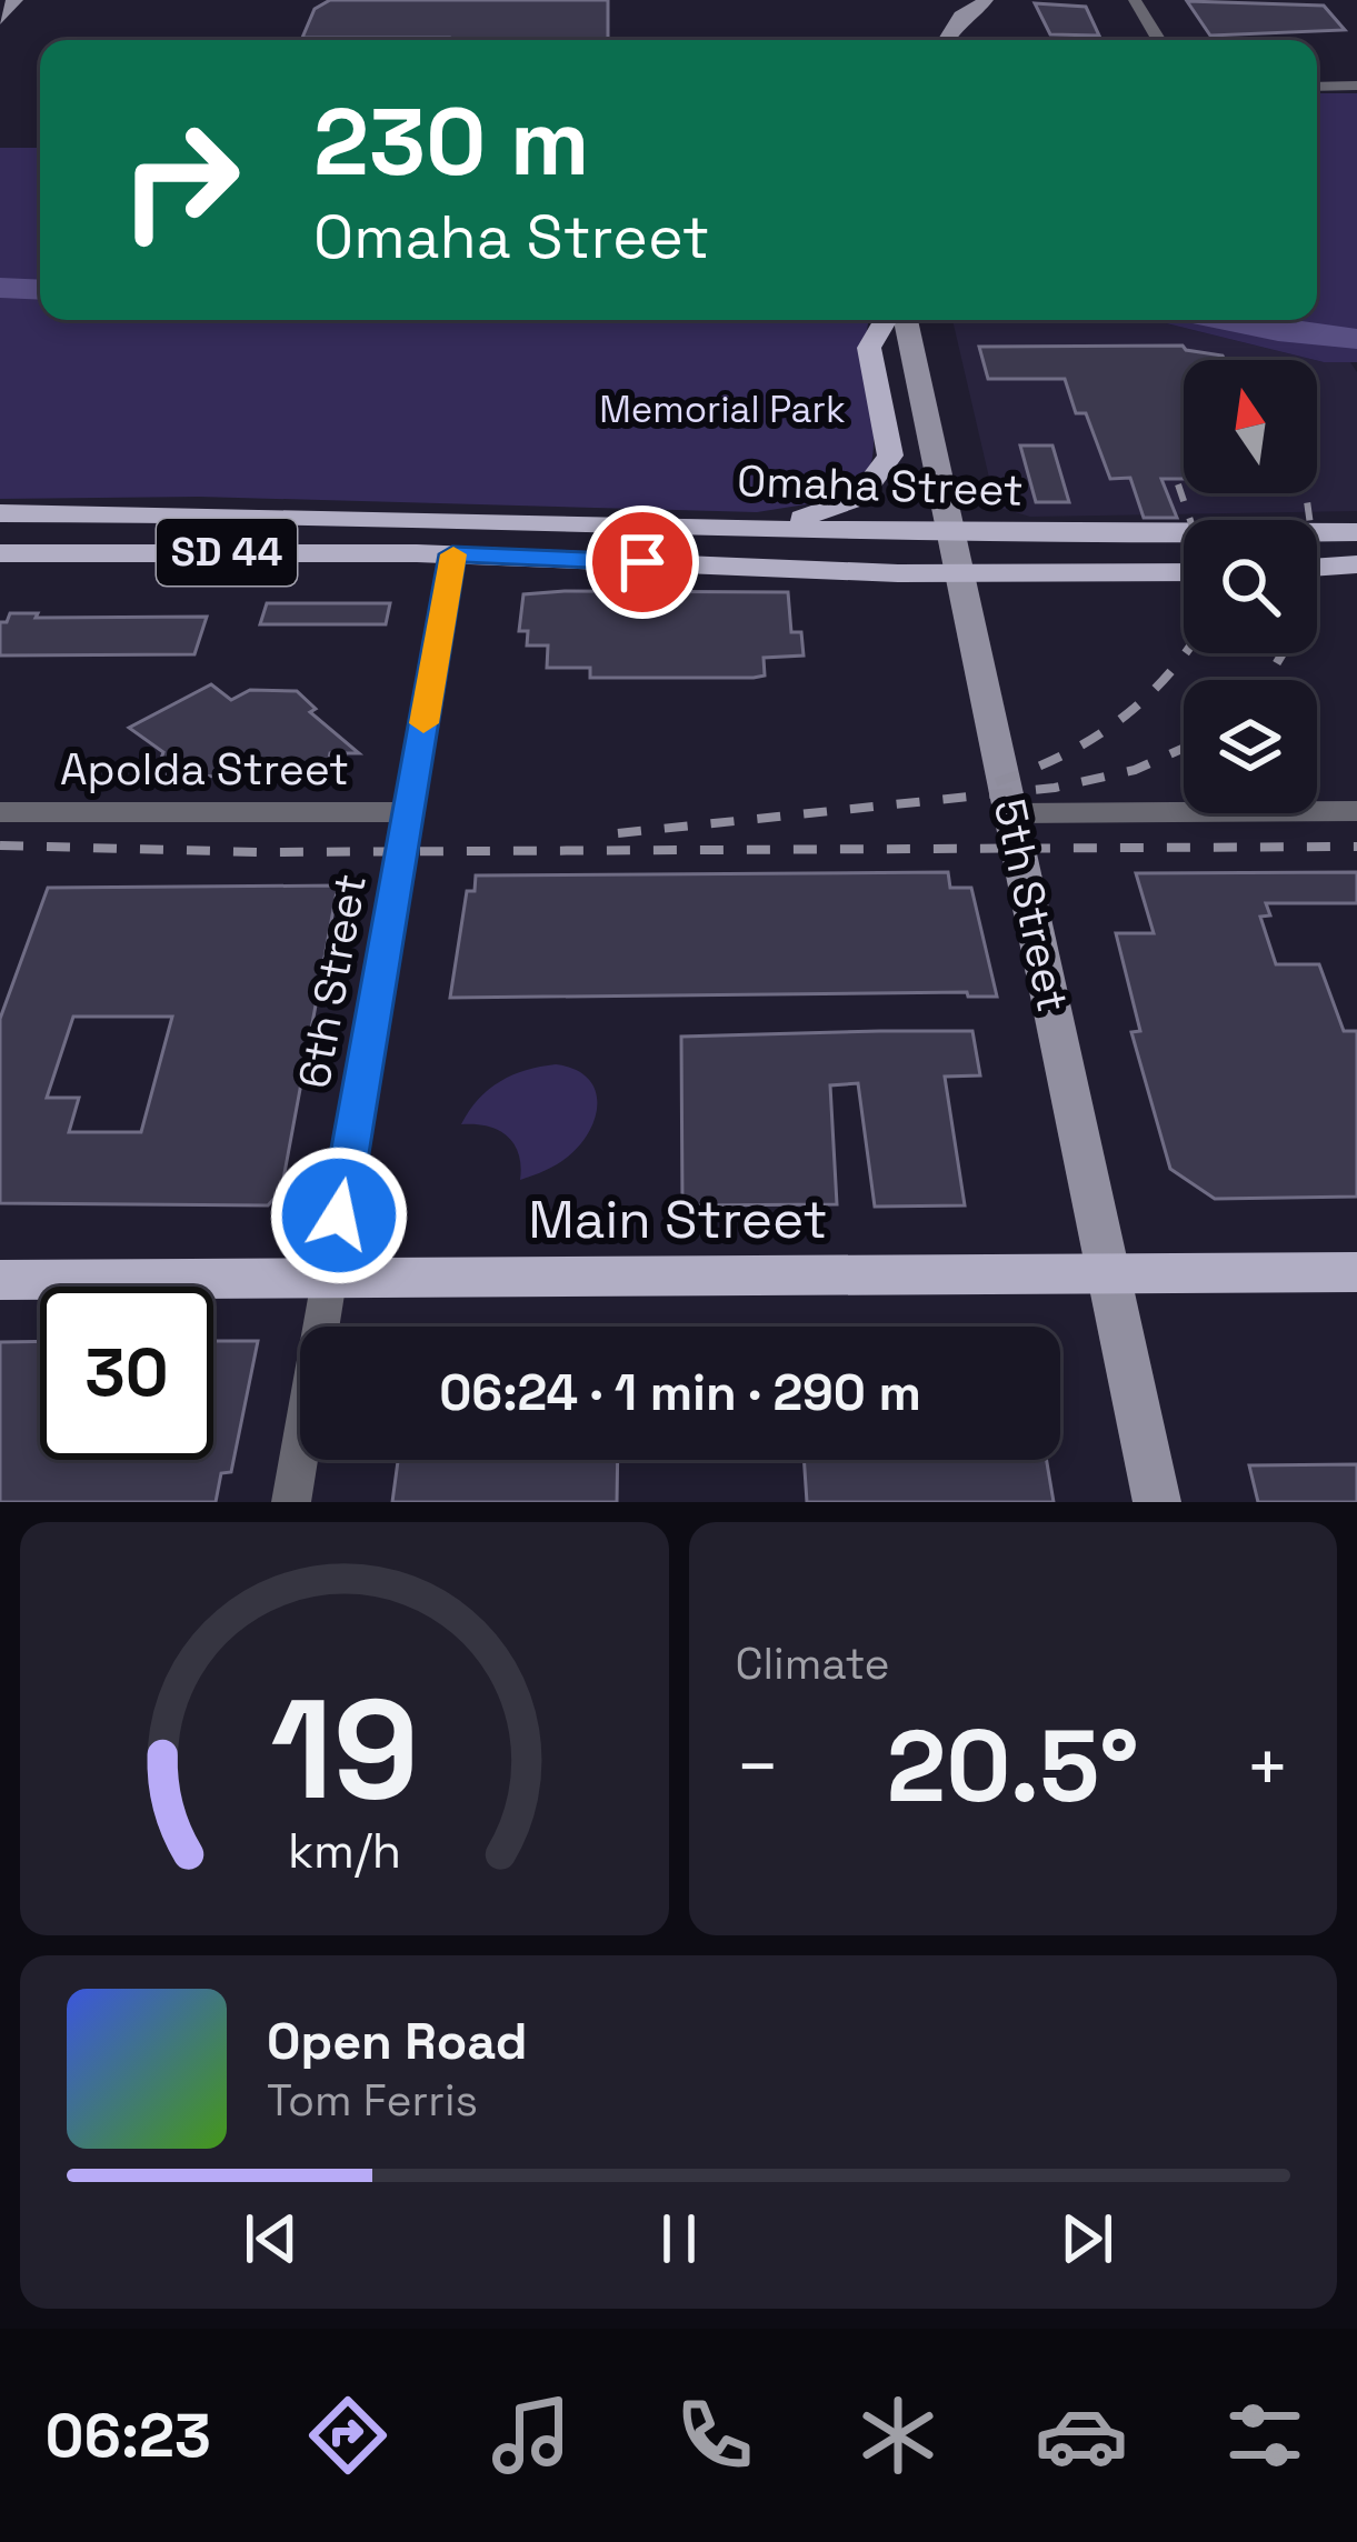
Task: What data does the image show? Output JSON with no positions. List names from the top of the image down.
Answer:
{
  "streets": {
    "main road": [
      "Omaha Street",
      "SD 44",
      "5th Street",
      "Main Street"
    ],
    "street": ["Apolda Street", "6th Street"]
  },
  "crossings": [
    ["Omaha Street", "5th Street"],
    ["Omaha Street", "6th Street"],
    ["Apolda Street", "6th Street"],
    ["5th Street", "Main Street"],
    ["6th Street", "Main Street"]
  ],
  "parks": ["Memorial Park"],
  "north": "top",
  "page": {
    "turn": ["230 m", "Omaha Street"],
    "limit": "30",
    "trip": "06:24 · 1 min · 290 m",
    "tile": "Climate",
    "heat": ["−", "20.5°", "+"],
    "song": ["Open Road", "Tom Ferris"],
    "tabs": "06:23",
    "gauge": ["19", "km/h"]
  }
}
